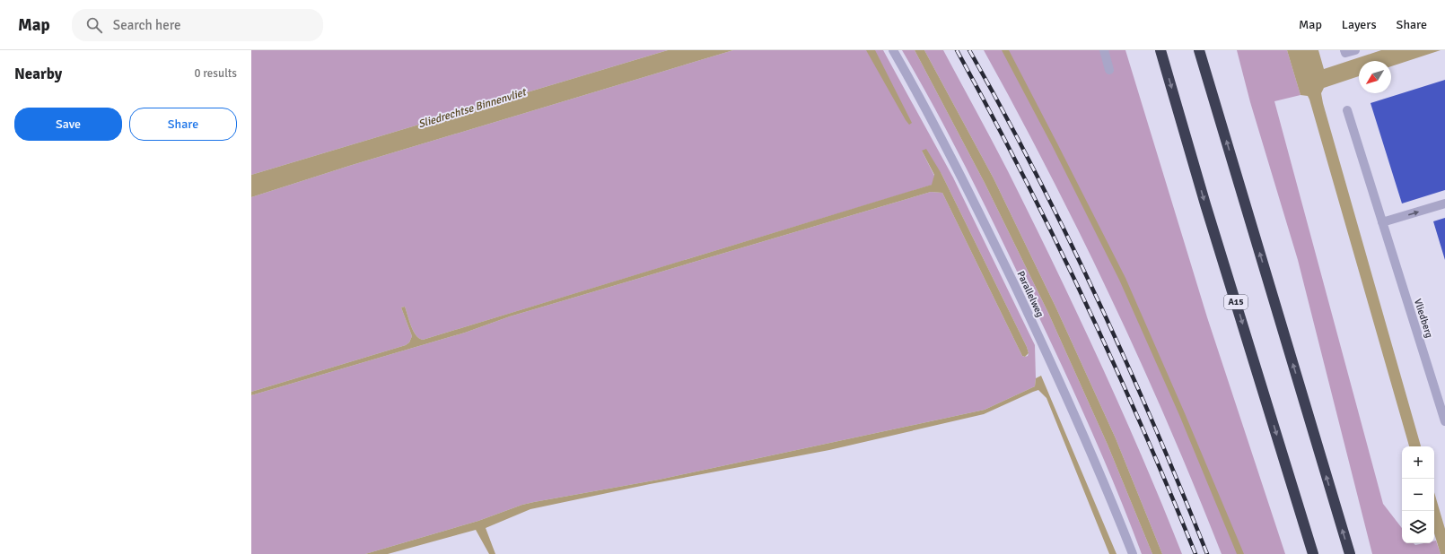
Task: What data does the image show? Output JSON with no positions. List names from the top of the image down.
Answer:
{
  "streets": {
    "highway": ["A15"],
    "street": ["Parallelweg", "Vliedberg"]
  },
  "water": ["Sliedrechtse Binnenvliet"],
  "north": "bottom left",
  "page": {
    "header": "Map",
    "search": "Search here",
    "nav": ["Map", "Layers", "Share"],
    "heading": ["Nearby", "0 results"],
    "buttons": ["Save", "Share"],
    "map_buttons": ["+", "−"]
  }
}
